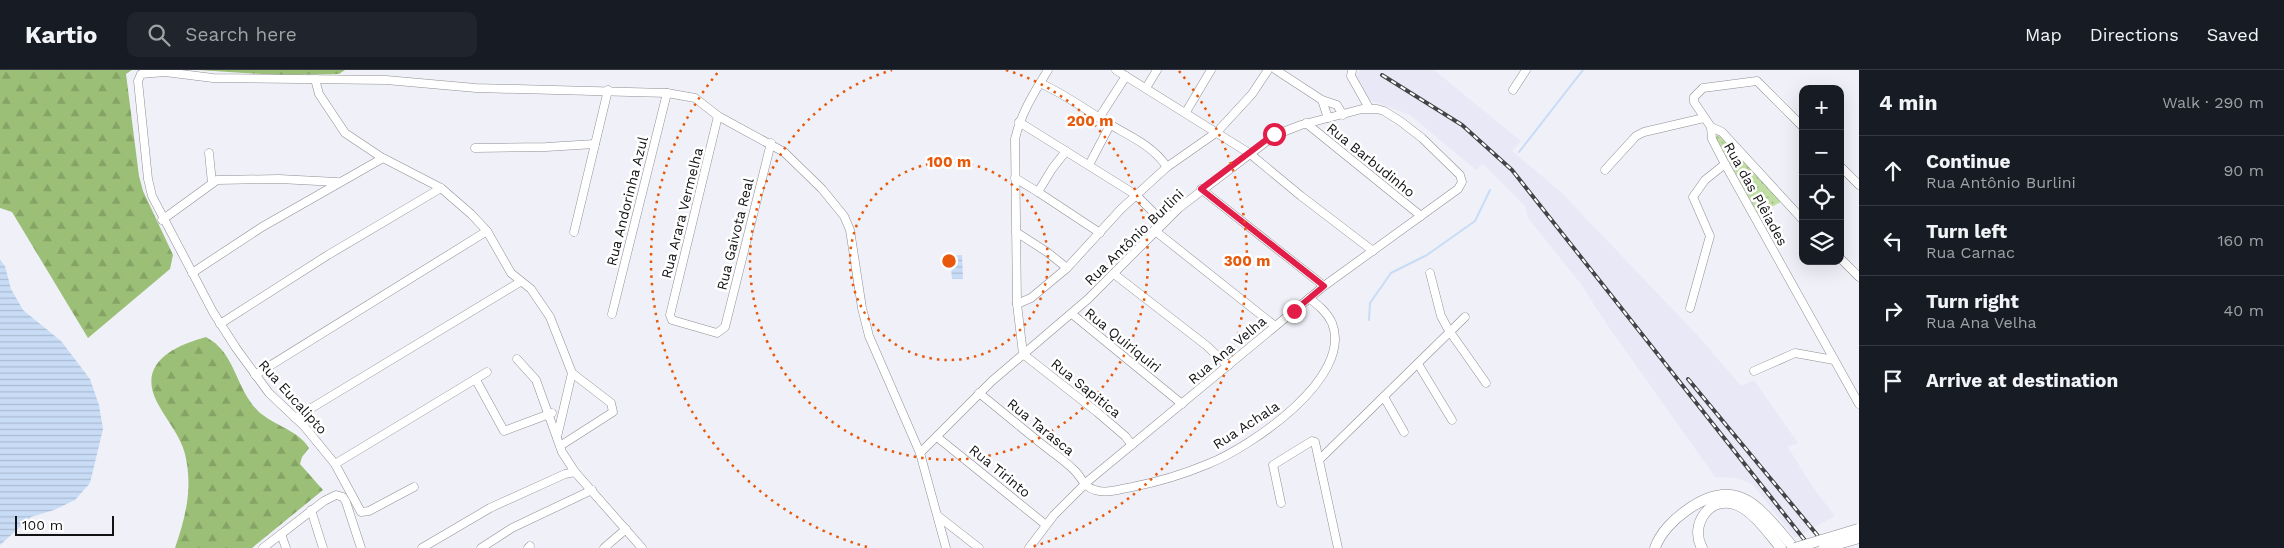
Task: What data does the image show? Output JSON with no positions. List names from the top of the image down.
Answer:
{
  "streets": {
    "street": [
      "Rua Barbudinho",
      "Rua das Plêiades",
      "Rua Andorinha Azul",
      "Rua Arara Vermelha",
      "Rua Gaivota Real",
      "Rua Antônio Burlini",
      "Rua Quiriquiri",
      "Rua Ana Velha",
      "Rua Sapitica",
      "Rua Eucalipto",
      "Rua Achala",
      "Rua Tarasca",
      "Rua Tirinto"
    ]
  },
  "crossings": [
    ["Rua Barbudinho", "Rua Antônio Burlini"],
    ["Rua Barbudinho", "Rua Ana Velha"],
    ["Rua Arara Vermelha", "Rua Gaivota Real"],
    ["Rua Antônio Burlini", "Rua Quiriquiri"],
    ["Rua Antônio Burlini", "Rua Ana Velha"],
    ["Rua Antônio Burlini", "Rua Sapitica"],
    ["Rua Antônio Burlini", "Rua Tarasca"],
    ["Rua Antônio Burlini", "Rua Tirinto"],
    ["Rua Quiriquiri", "Rua Ana Velha"],
    ["Rua Ana Velha", "Rua Sapitica"],
    ["Rua Ana Velha", "Rua Achala"],
    ["Rua Ana Velha", "Rua Tarasca"],
    ["Rua Ana Velha", "Rua Tirinto"],
    ["Rua Achala", "Rua Tarasca"]
  ],
  "scale_bar": "100 m",
  "page": {
    "header": "Kartio",
    "search": "Search here",
    "nav": ["Map", "Directions", "Saved"],
    "heading": ["4 min", "Walk · 290 m"],
    "map_buttons": ["+", "−"],
    "list": [
      ["Continue", "Rua Antônio Burlini", "90 m"],
      ["Turn left", "Rua Carnac", "160 m"],
      ["Turn right", "Rua Ana Velha", "40 m"],
      "Arrive at destination"
    ],
    "scale": "100 m"
  },
  "rings": ["200 m", "100 m", "300 m"]
}
